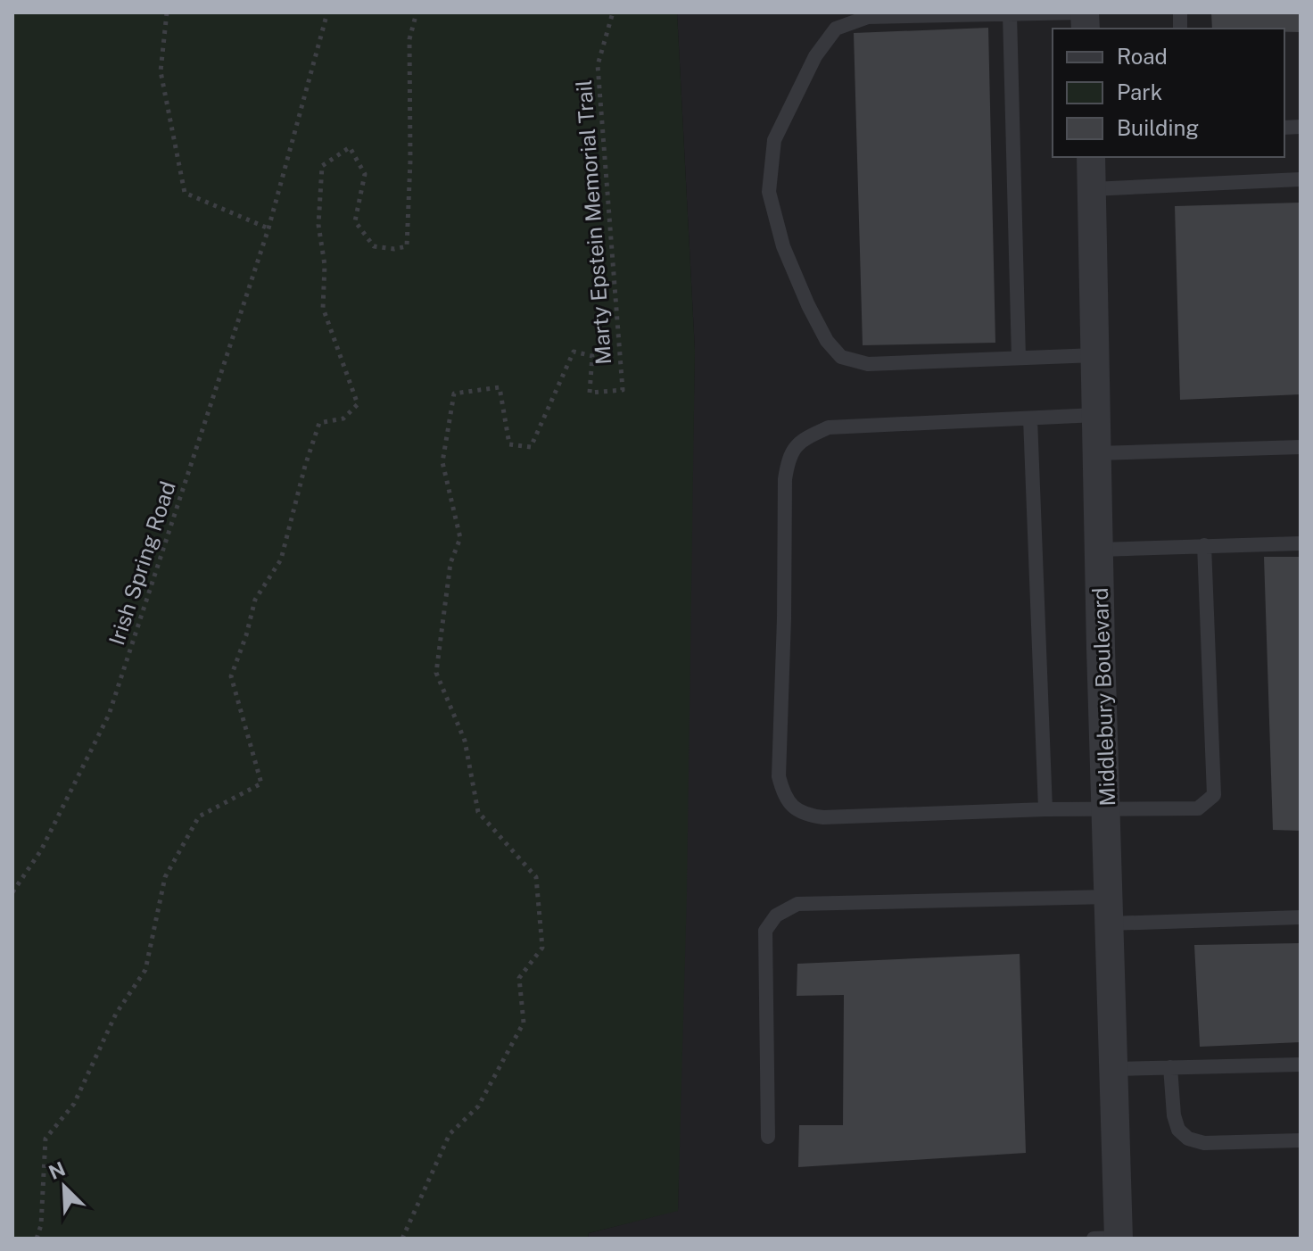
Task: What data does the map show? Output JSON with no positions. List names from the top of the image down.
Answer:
{
  "streets": {
    "street": ["Middlebury Boulevard"],
    "path": ["Marty Epstein Memorial Trail", "Irish Spring Road"]
  },
  "legend": ["Road", "Park", "Building"],
  "north": "top left"
}
